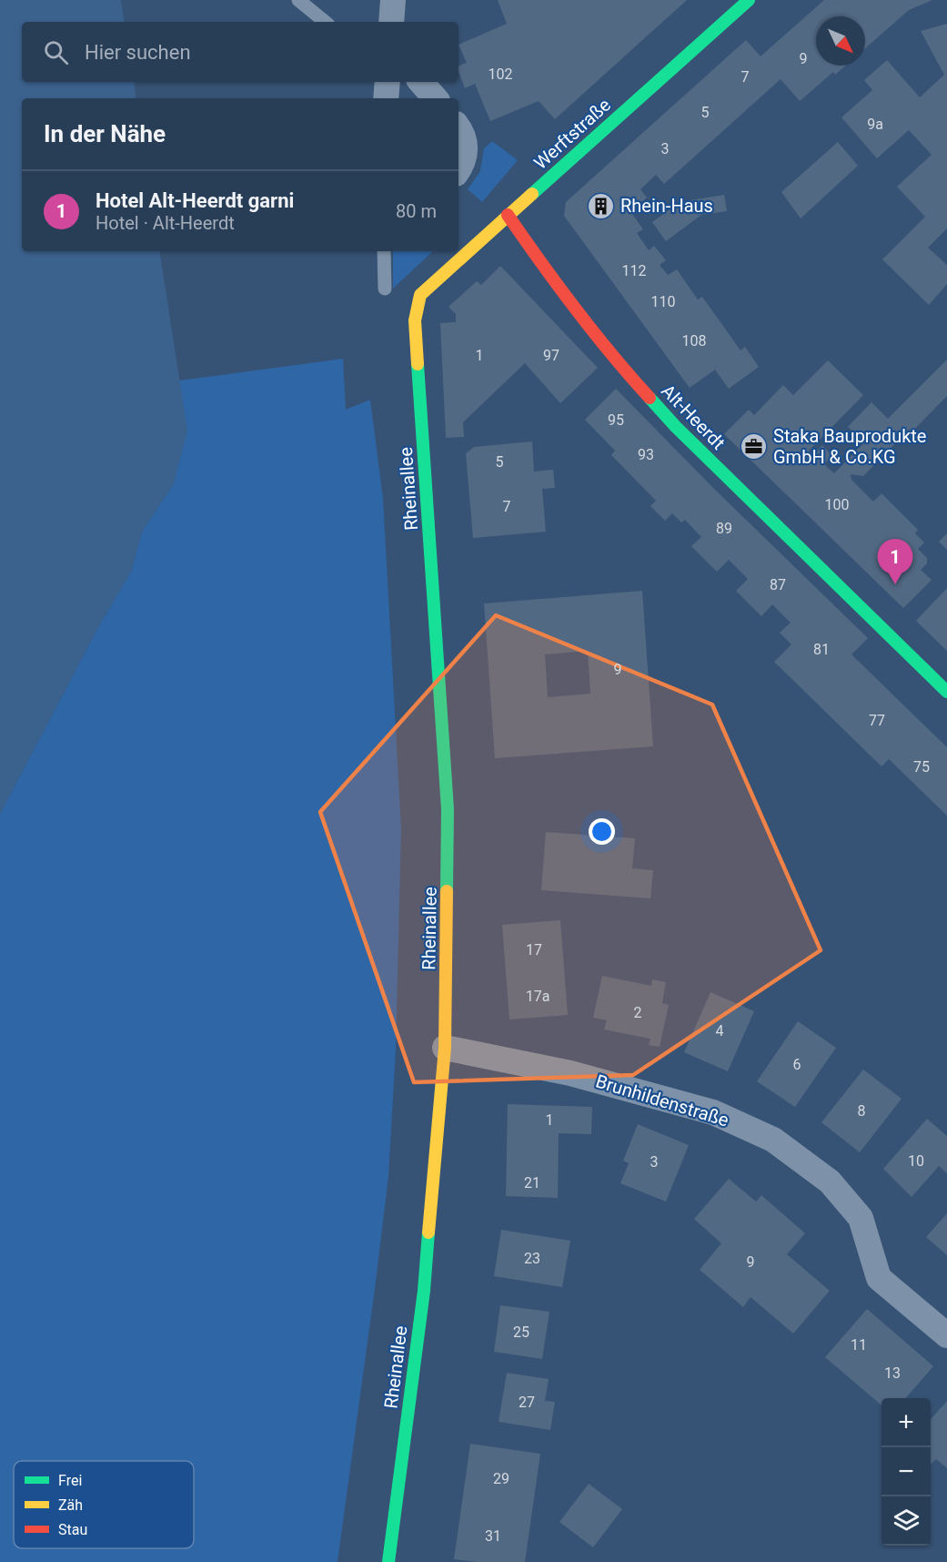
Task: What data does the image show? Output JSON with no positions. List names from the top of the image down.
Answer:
{
  "streets": {
    "street": [
      "Werftstraße",
      "Alt-Heerdt",
      "Rheinallee",
      "Brunhildenstraße"
    ]
  },
  "crossings": [
    ["Werftstraße", "Alt-Heerdt"],
    ["Werftstraße", "Rheinallee"],
    ["Rheinallee", "Brunhildenstraße"]
  ],
  "places": {
    "building": ["Rhein-Haus"],
    "office": ["Staka Bauprodukte GmbH & Co.KG"]
  },
  "house_numbers": [
    "9",
    "102",
    "7",
    "5",
    "9a",
    "3",
    "112",
    "110",
    "108",
    "1",
    "97",
    "95",
    "93",
    "5",
    "100",
    "7",
    "89",
    "87",
    "81",
    "9",
    "77",
    "75",
    "17",
    "17a",
    "2",
    "4",
    "6",
    "8",
    "1",
    "10",
    "3",
    "21",
    "23",
    "9",
    "25",
    "11",
    "13",
    "27",
    "29",
    "31"
  ],
  "legend": ["Frei", "Zäh", "Stau"],
  "north": "bottom right",
  "page": {
    "search": "Hier suchen",
    "heading": "In der Nähe",
    "list": [
      {
        "mark": "1",
        "name": "Hotel Alt-Heerdt garni",
        "note": "Hotel · Alt-Heerdt",
        "value": "80 m"
      }
    ],
    "pins": "1",
    "map_buttons": ["+", "−"]
  }
}
